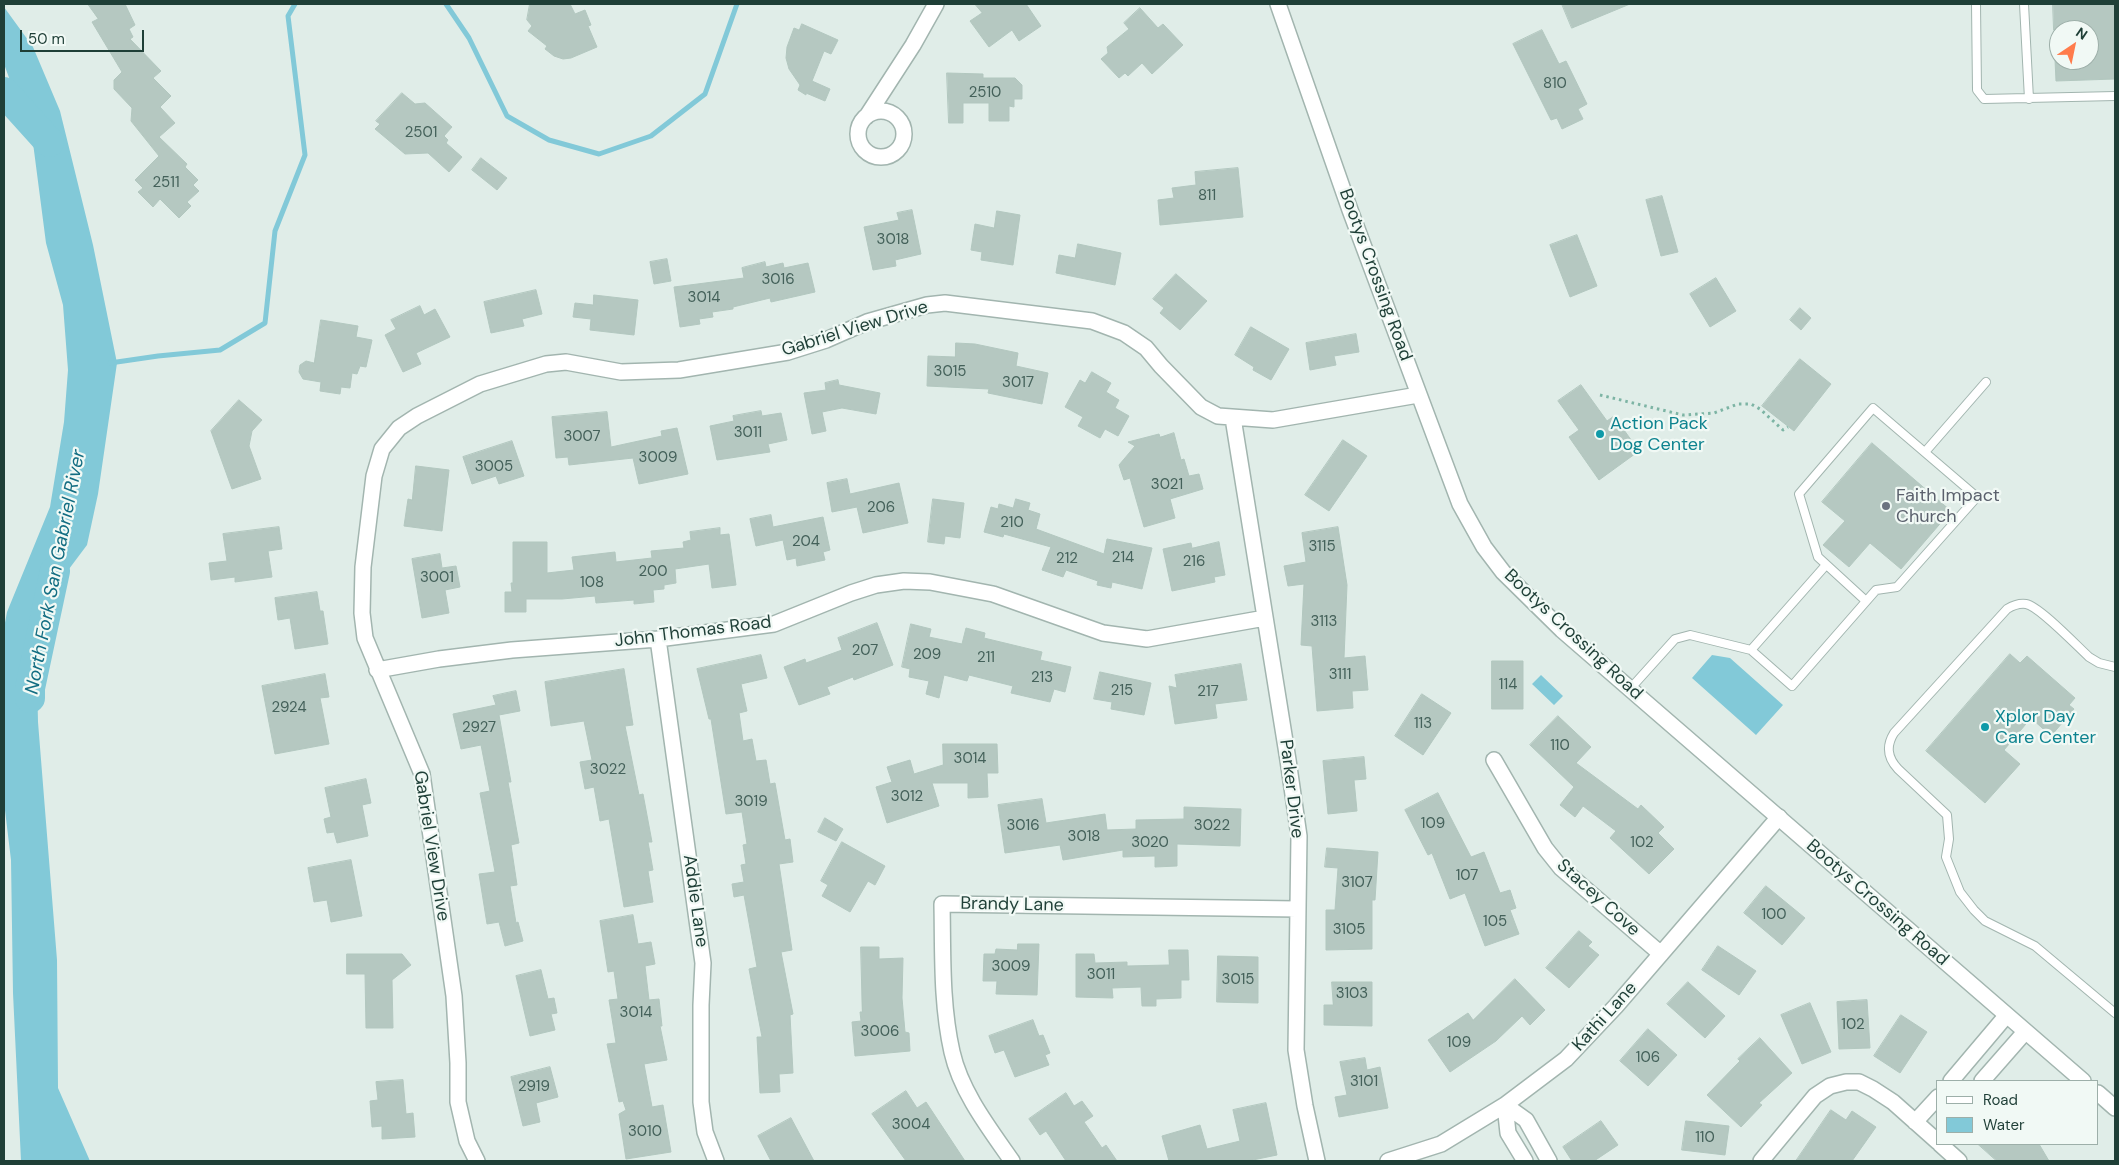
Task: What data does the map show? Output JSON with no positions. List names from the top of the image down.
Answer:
{
  "streets": {
    "street": [
      "Bootys Crossing Road",
      "Gabriel View Drive",
      "John Thomas Road",
      "Parker Drive",
      "Stacey Cove",
      "Addie Lane",
      "Brandy Lane",
      "Kathi Lane"
    ]
  },
  "crossings": [
    ["Bootys Crossing Road", "Gabriel View Drive"],
    ["Bootys Crossing Road", "Kathi Lane"],
    ["Gabriel View Drive", "John Thomas Road"],
    ["Gabriel View Drive", "Parker Drive"],
    ["John Thomas Road", "Parker Drive"],
    ["John Thomas Road", "Addie Lane"],
    ["Parker Drive", "Brandy Lane"],
    ["Stacey Cove", "Kathi Lane"]
  ],
  "water": ["North Fork San Gabriel River"],
  "places": ["Action Pack Dog Center", "Faith Impact Church", "Xplor Day Care Center"],
  "house_numbers": [
    "810",
    "2510",
    "2501",
    "2511",
    "811",
    "3018",
    "3016",
    "3014",
    "3015",
    "3017",
    "3011",
    "3007",
    "3009",
    "3005",
    "3021",
    "206",
    "210",
    "204",
    "3115",
    "214",
    "212",
    "216",
    "200",
    "3001",
    "108",
    "3113",
    "207",
    "209",
    "211",
    "3111",
    "213",
    "114",
    "215",
    "217",
    "2924",
    "113",
    "2927",
    "110",
    "3014",
    "3022",
    "3012",
    "3019",
    "109",
    "3016",
    "3022",
    "3018",
    "3020",
    "102",
    "107",
    "3107",
    "100",
    "105",
    "3105",
    "3009",
    "3011",
    "3015",
    "3103",
    "3014",
    "102",
    "3006",
    "109",
    "106",
    "3101",
    "2919",
    "3004",
    "3010",
    "110"
  ],
  "legend": ["Road", "Water"],
  "scale_bar": "50 m",
  "north": "top right"
}
